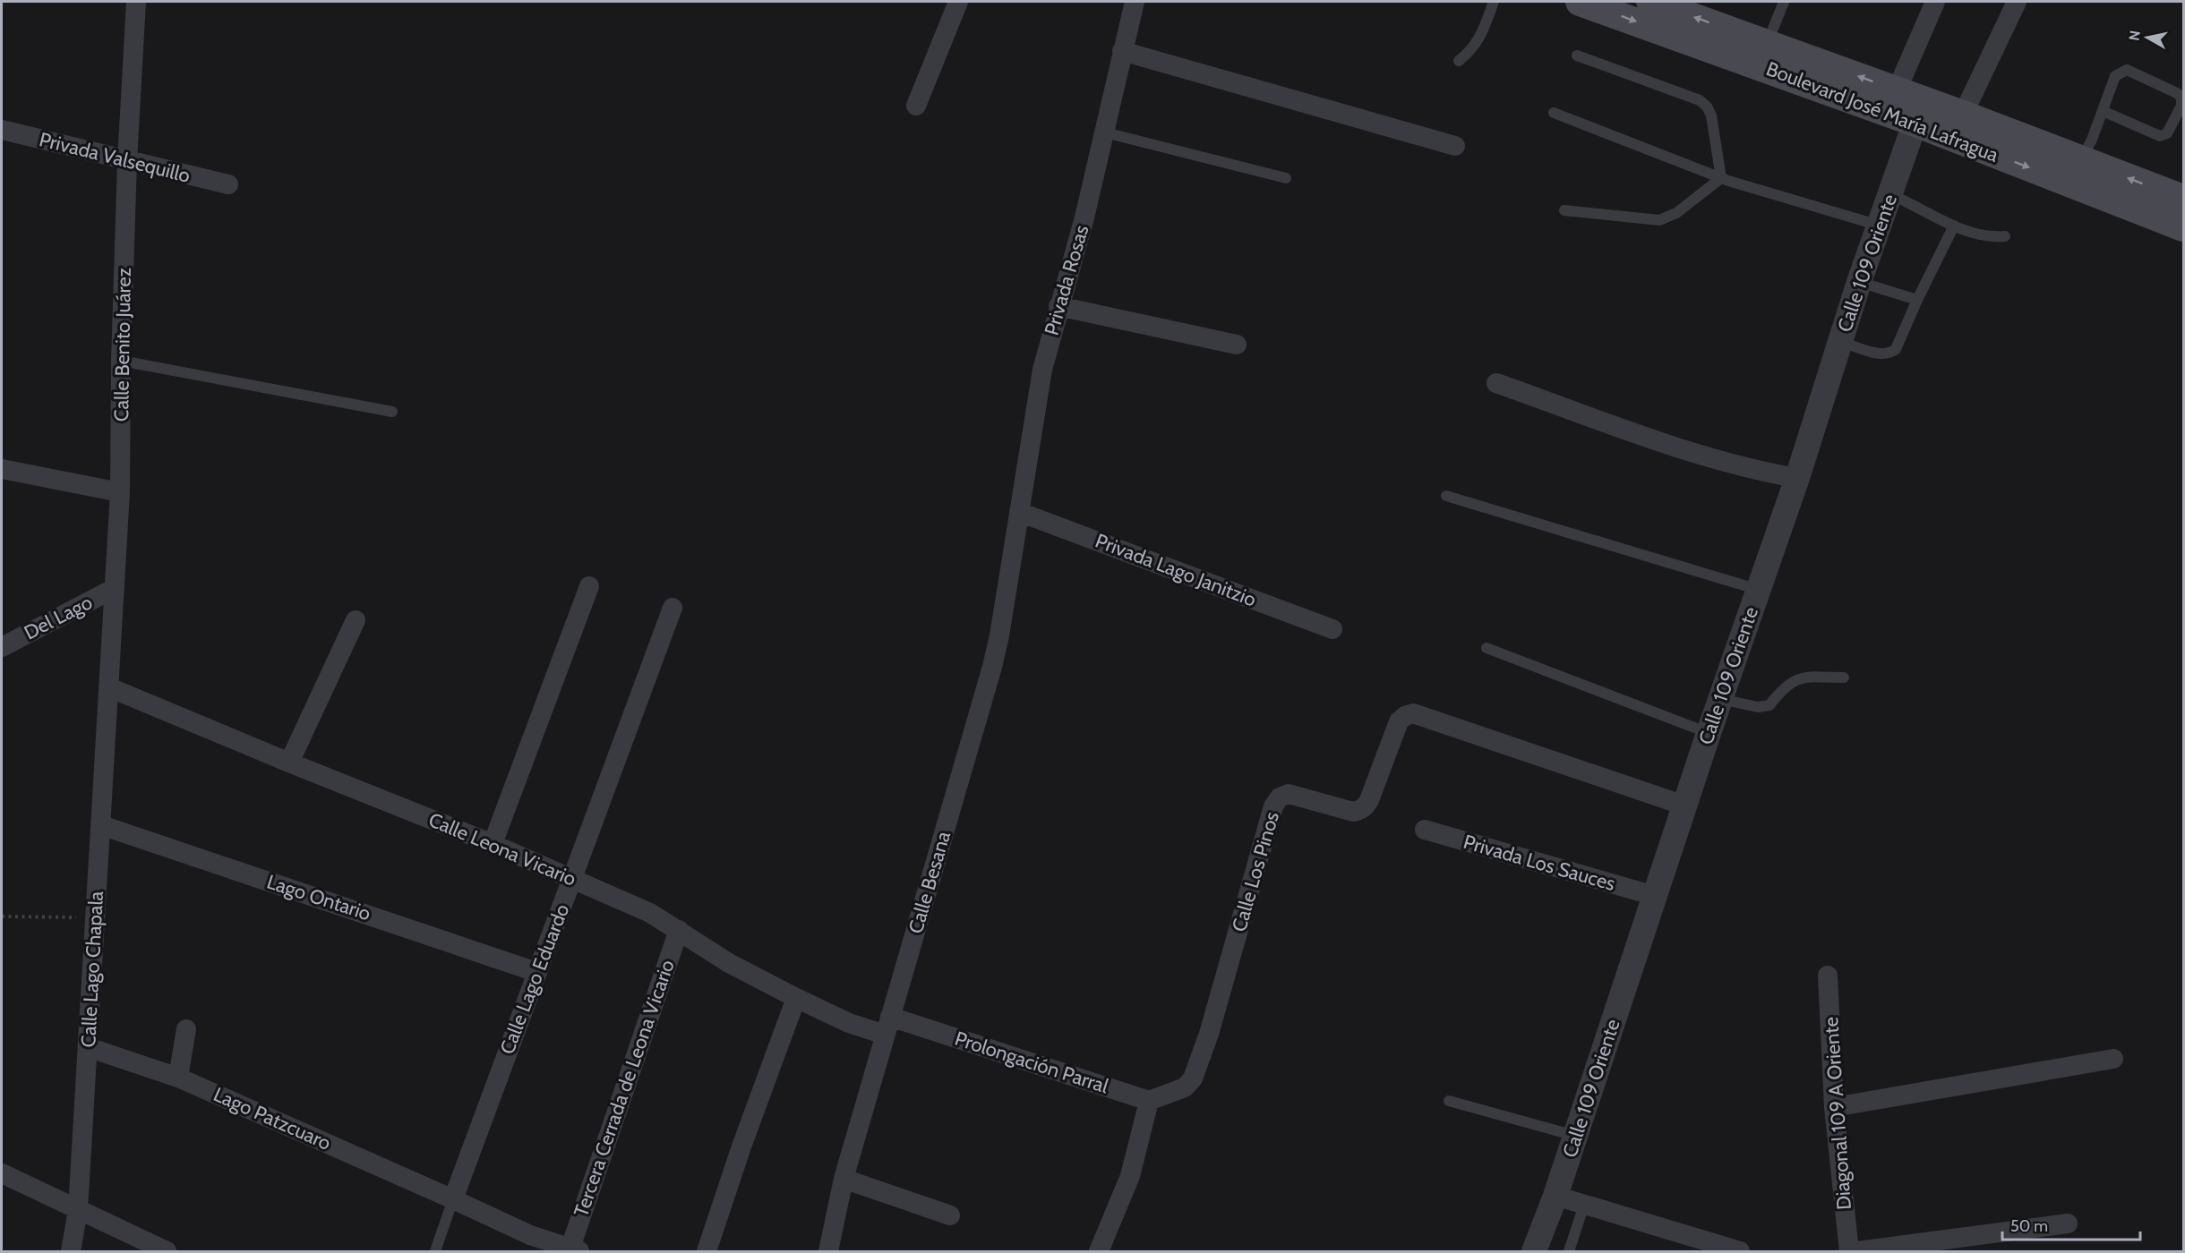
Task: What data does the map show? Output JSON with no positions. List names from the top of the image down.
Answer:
{
  "streets": {
    "main road": ["Boulevard José María Lafragua"],
    "street": [
      "Privada Valsequillo",
      "Calle 109 Oriente",
      "Privada Rosas",
      "Calle Benito Juárez",
      "Privada Lago Janitzio",
      "Del Lago",
      "Calle Leona Vicario",
      "Privada Los Sauces",
      "Calle Los Pinos",
      "Calle Besana",
      "Lago Ontario",
      "Calle Lago Chapala",
      "Calle Lago Eduardo",
      "Prolongación Parral",
      "Tercera Cerrada de Leona Vicario",
      "Diagonal 109 A Oriente",
      "Lago Patzcuaro"
    ]
  },
  "crossings": [
    ["Boulevard José María Lafragua", "Calle 109 Oriente"],
    ["Privada Valsequillo", "Calle Benito Juárez"],
    ["Calle 109 Oriente", "Privada Los Sauces"],
    ["Calle 109 Oriente", "Calle Los Pinos"],
    ["Privada Rosas", "Privada Lago Janitzio"],
    ["Privada Rosas", "Calle Besana"],
    ["Calle Benito Juárez", "Del Lago"],
    ["Calle Benito Juárez", "Calle Leona Vicario"],
    ["Calle Benito Juárez", "Calle Lago Chapala"],
    ["Privada Lago Janitzio", "Calle Besana"],
    ["Calle Leona Vicario", "Calle Besana"],
    ["Calle Leona Vicario", "Calle Lago Chapala"],
    ["Calle Leona Vicario", "Calle Lago Eduardo"],
    ["Calle Leona Vicario", "Prolongación Parral"],
    ["Calle Leona Vicario", "Tercera Cerrada de Leona Vicario"],
    ["Calle Los Pinos", "Prolongación Parral"],
    ["Calle Besana", "Prolongación Parral"],
    ["Lago Ontario", "Calle Lago Chapala"],
    ["Lago Ontario", "Calle Lago Eduardo"],
    ["Calle Lago Chapala", "Lago Patzcuaro"],
    ["Calle Lago Eduardo", "Lago Patzcuaro"],
    ["Tercera Cerrada de Leona Vicario", "Lago Patzcuaro"]
  ],
  "scale_bar": "50 m",
  "north": "left"
}
